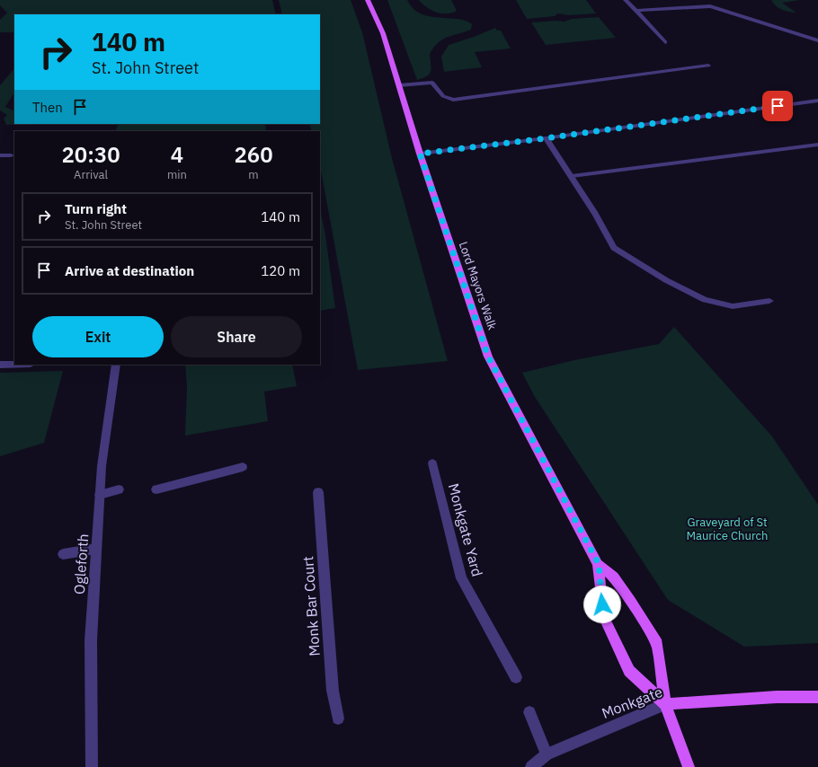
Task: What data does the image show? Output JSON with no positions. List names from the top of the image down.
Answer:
{
  "streets": {
    "main road": ["Lord Mayors Walk", "Monkgate"],
    "street": ["Monkgate Yard", "Ogleforth", "Monk Bar Court"]
  },
  "crossings": [
    ["Lord Mayors Walk", "Monkgate"]
  ],
  "parks": ["Graveyard of St Maurice Church"],
  "page": {
    "turn": ["140 m", "St. John Street"],
    "then": "Then",
    "eta": [
      "20:30",
      "Arrival",
      "4",
      "min",
      "260",
      "m"
    ],
    "list": [
      {
        "name": "Turn right",
        "note": "St. John Street",
        "value": "140 m"
      },
      {
        "name": "Arrive at destination",
        "value": "120 m"
      }
    ],
    "buttons": ["Exit", "Share"]
  }
}
